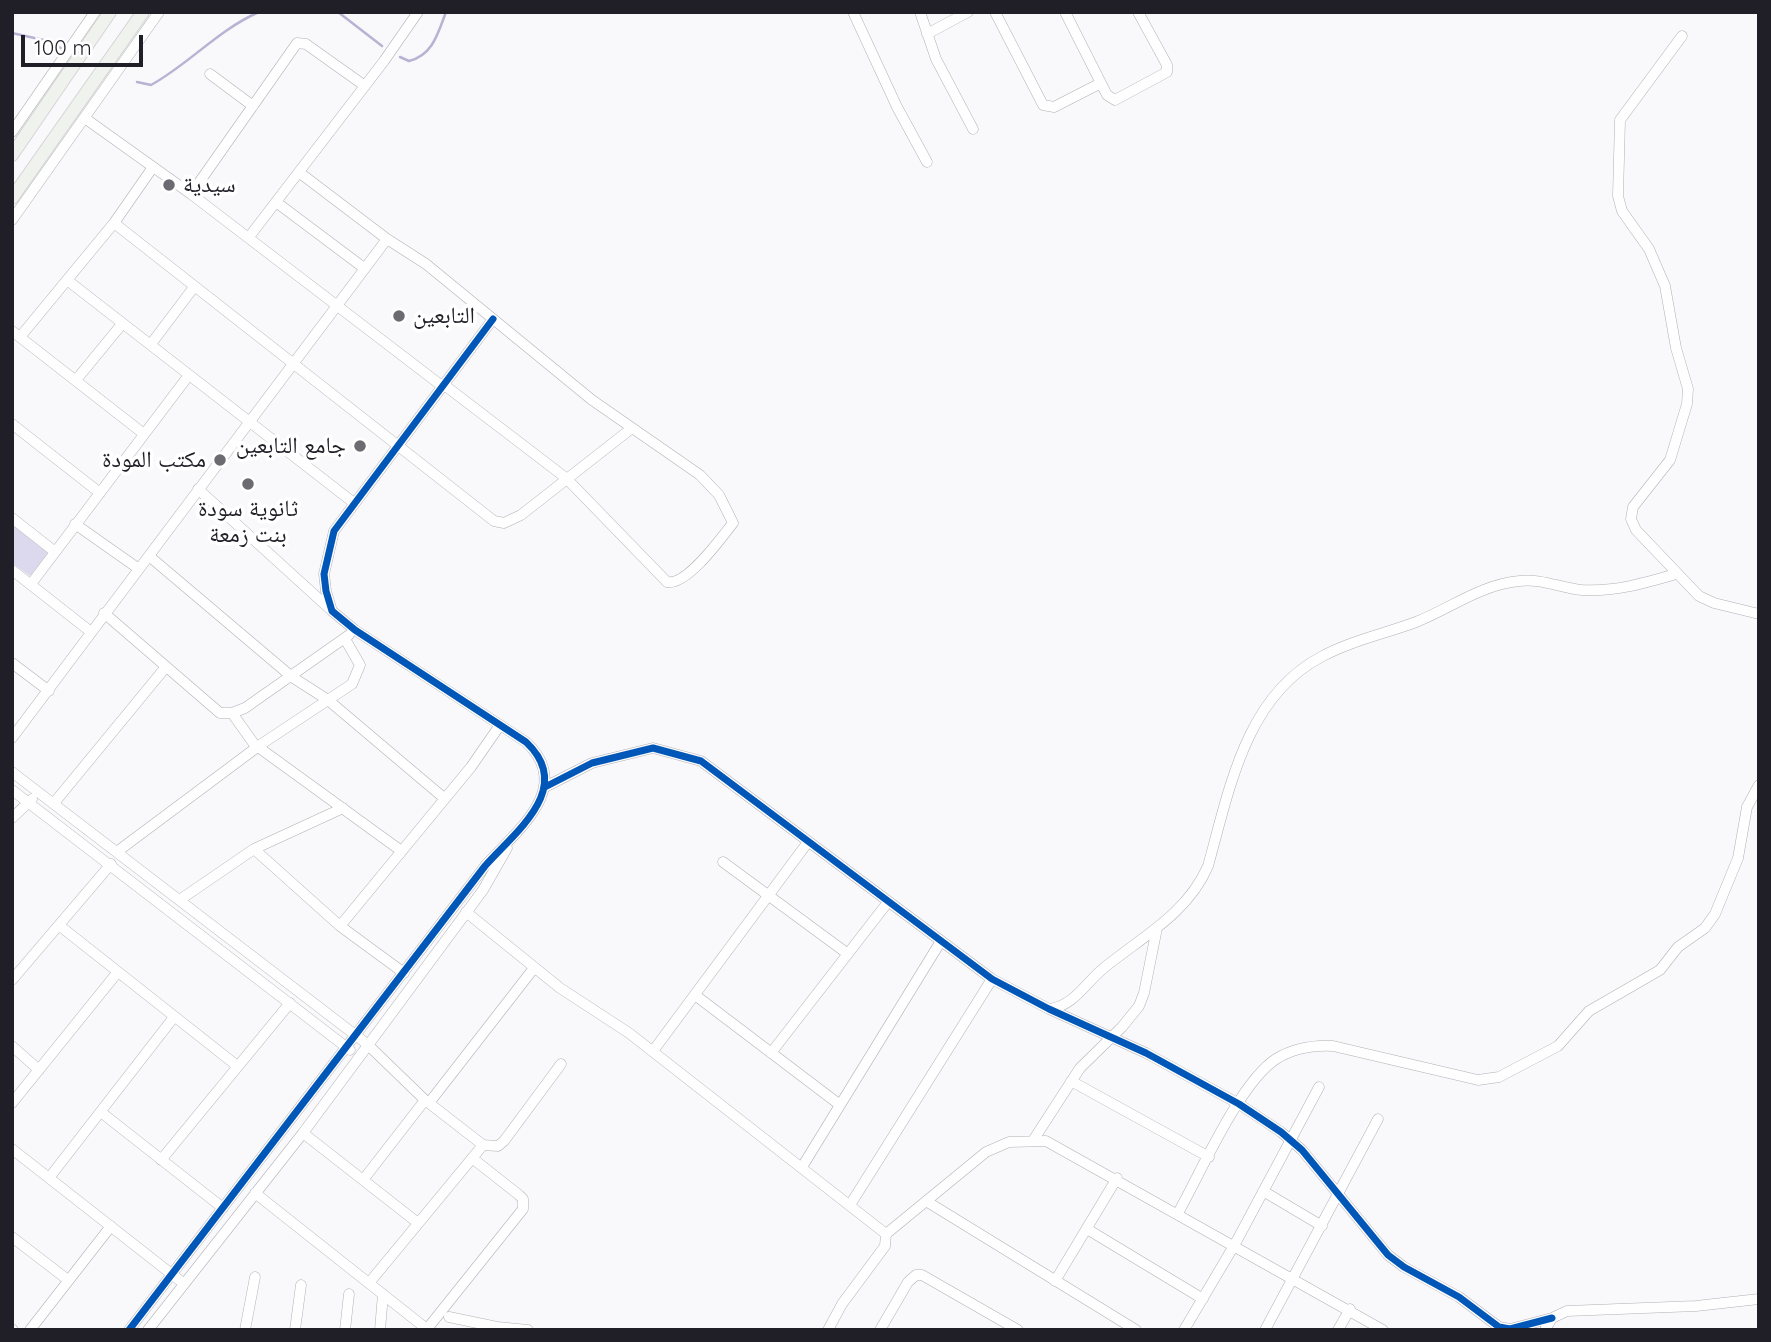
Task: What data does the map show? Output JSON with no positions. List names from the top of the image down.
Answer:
{
  "places": [
    "سيدية",
    "التابعين",
    "جامع التابعين",
    "مكتب المودة",
    "ثانوية سودة بنت زمعة"
  ],
  "scale_bar": "100 m"
}
